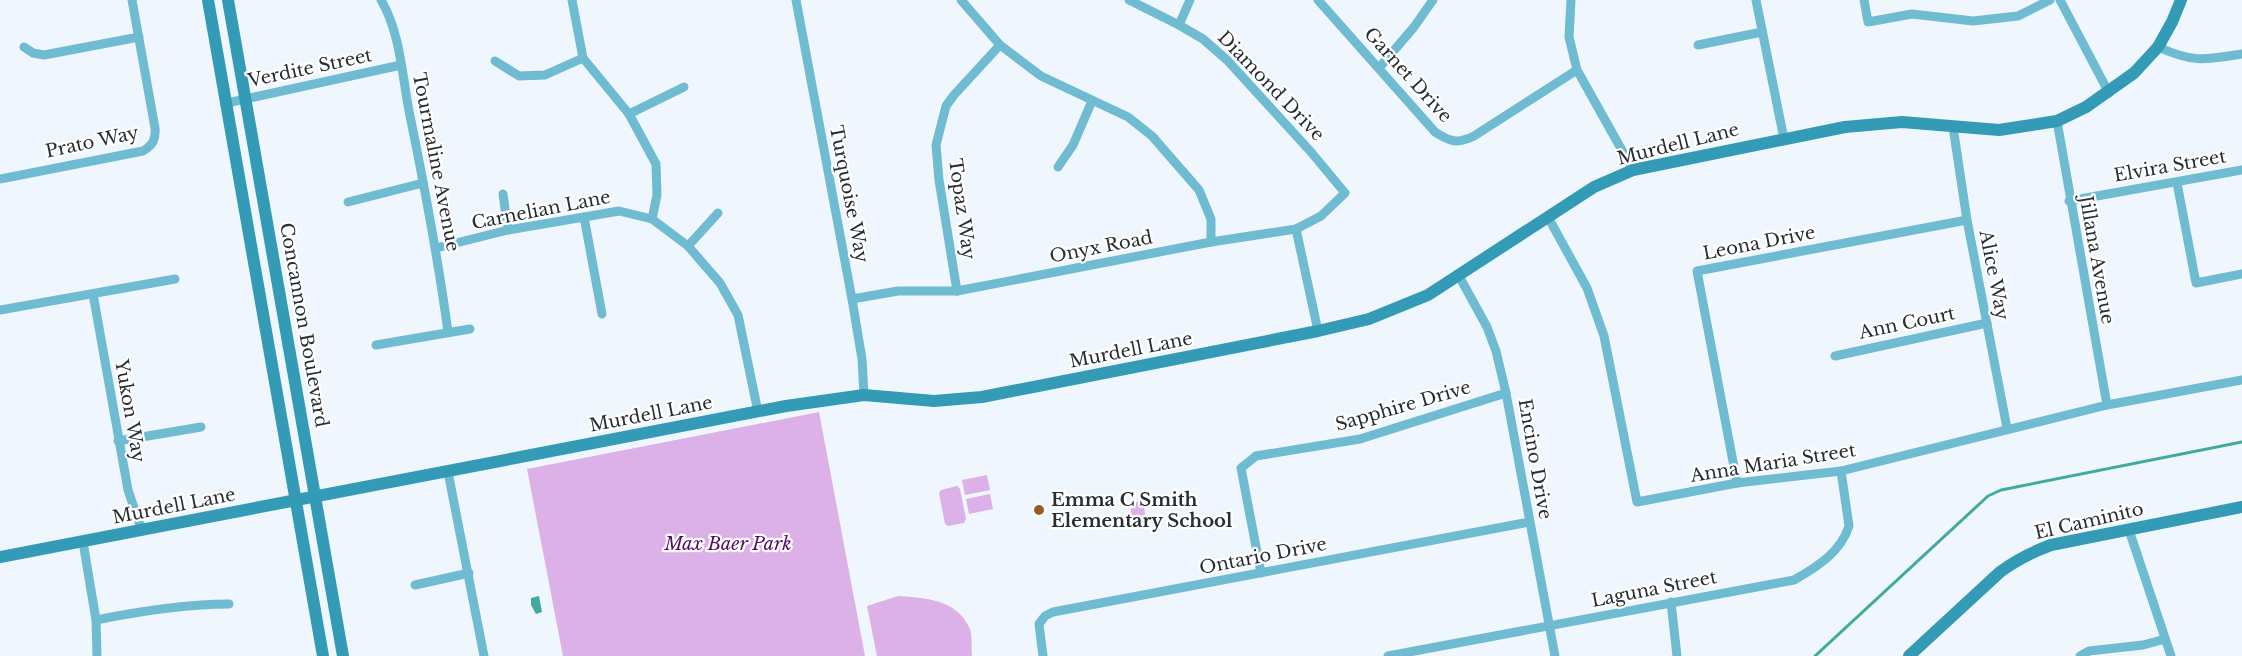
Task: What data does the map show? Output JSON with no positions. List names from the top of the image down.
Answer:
{
  "streets": {
    "street": [
      "Verdite Street",
      "Garnet Drive",
      "Diamond Drive",
      "Prato Way",
      "Murdell Lane",
      "Tourmaline Avenue",
      "Elvira Street",
      "Turquoise Way",
      "Topaz Way",
      "Carnelian Lane",
      "Leona Drive",
      "Onyx Road",
      "Jillana Avenue",
      "Alice Way",
      "Ann Court",
      "Concannon Boulevard",
      "Sapphire Drive",
      "Yukon Way",
      "Encino Drive",
      "Anna Maria Street",
      "El Caminito",
      "Ontario Drive",
      "Laguna Street"
    ]
  },
  "crossings": [
    ["Verdite Street", "Tourmaline Avenue"],
    ["Verdite Street", "Concannon Boulevard"],
    ["Diamond Drive", "Onyx Road"],
    ["Murdell Lane", "Turquoise Way"],
    ["Murdell Lane", "Jillana Avenue"],
    ["Murdell Lane", "Alice Way"],
    ["Murdell Lane", "Concannon Boulevard"],
    ["Murdell Lane", "Yukon Way"],
    ["Murdell Lane", "Encino Drive"],
    ["Murdell Lane", "Anna Maria Street"],
    ["Tourmaline Avenue", "Carnelian Lane"],
    ["Elvira Street", "Jillana Avenue"],
    ["Turquoise Way", "Onyx Road"],
    ["Topaz Way", "Onyx Road"],
    ["Leona Drive", "Alice Way"],
    ["Leona Drive", "Anna Maria Street"],
    ["Jillana Avenue", "Anna Maria Street"],
    ["Alice Way", "Ann Court"],
    ["Alice Way", "Anna Maria Street"],
    ["Sapphire Drive", "Encino Drive"],
    ["Sapphire Drive", "Ontario Drive"],
    ["Encino Drive", "Ontario Drive"],
    ["Encino Drive", "Laguna Street"],
    ["Anna Maria Street", "Laguna Street"]
  ],
  "parks": ["Max Baer Park"],
  "places": ["Emma C Smith Elementary School"]
}
